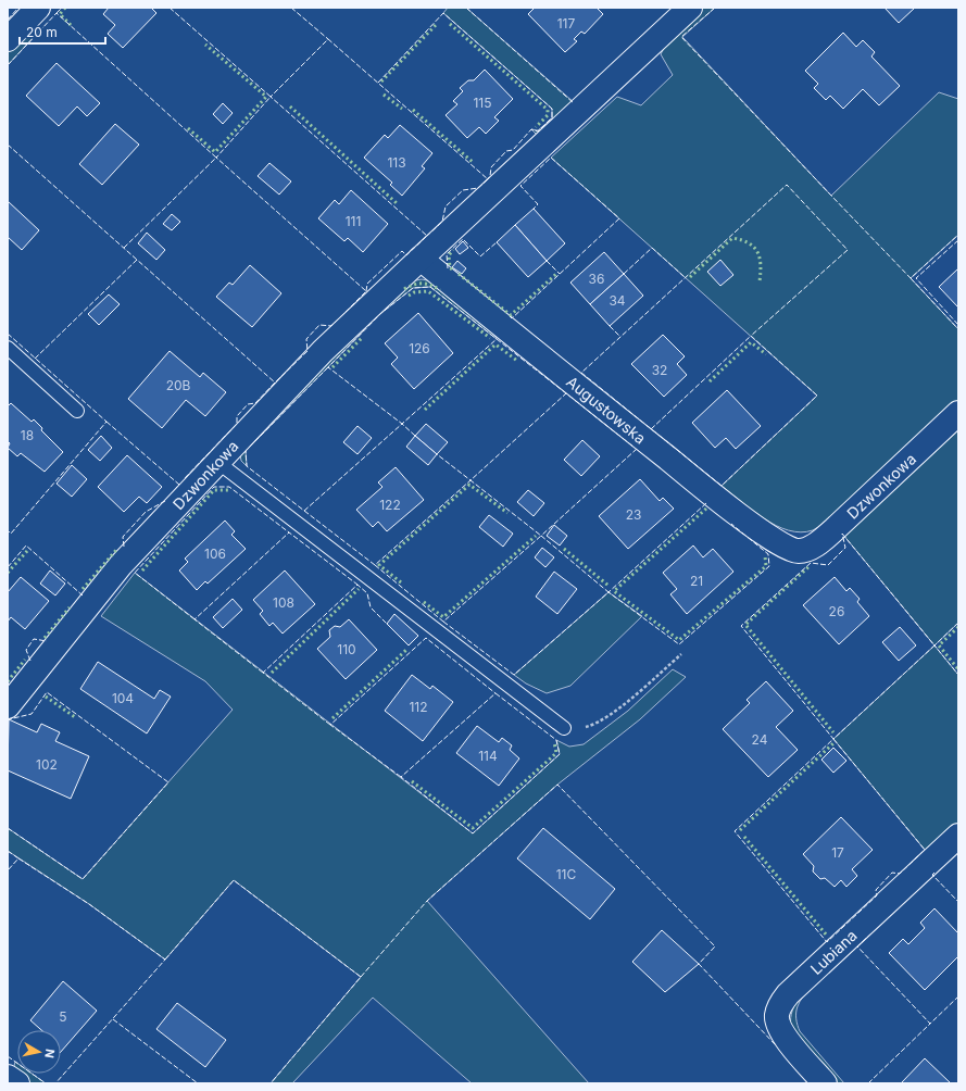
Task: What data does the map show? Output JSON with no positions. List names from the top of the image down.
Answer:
{
  "streets": {
    "street": ["Augustowska", "Dzwonkowa", "Lubiana"]
  },
  "crossings": [
    ["Augustowska", "Dzwonkowa"]
  ],
  "house_numbers": [
    "117",
    "115",
    "113",
    "111",
    "36",
    "34",
    "126",
    "32",
    "20B",
    "18",
    "122",
    "23",
    "106",
    "21",
    "108",
    "26",
    "110",
    "104",
    "112",
    "24",
    "114",
    "102",
    "17",
    "11C",
    "5"
  ],
  "scale_bar": "20 m",
  "north": "right"
}
